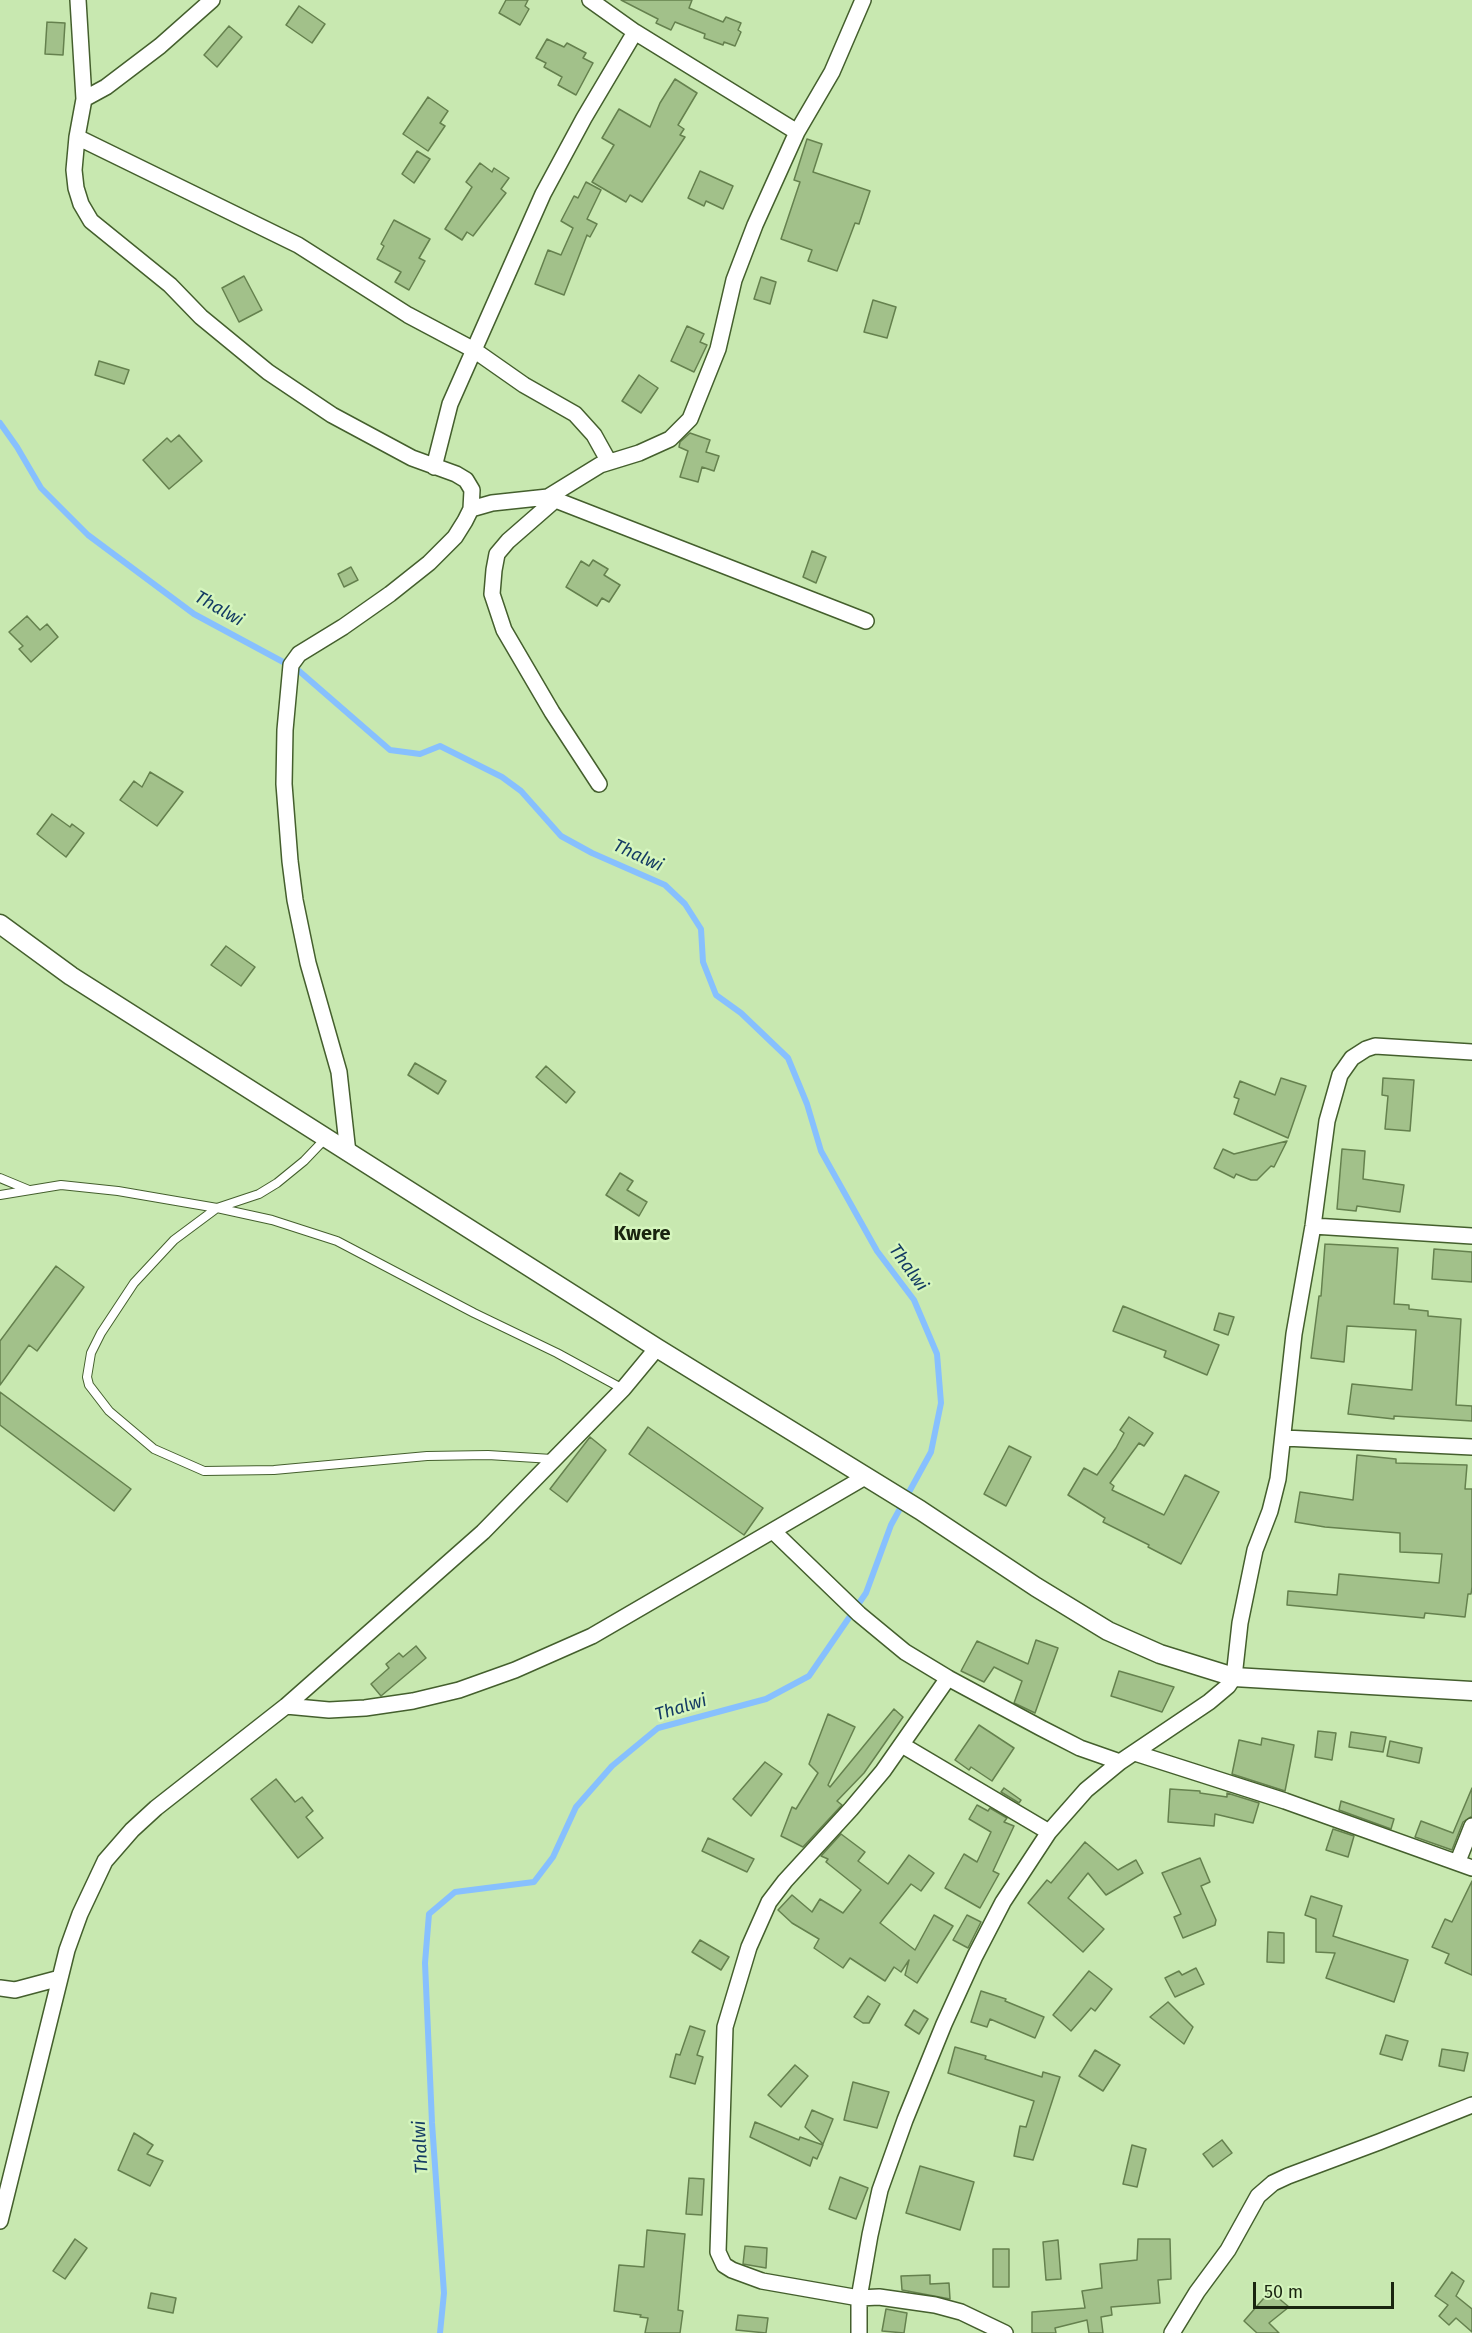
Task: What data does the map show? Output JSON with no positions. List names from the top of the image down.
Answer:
{
  "districts": ["Kwere"],
  "water": ["Thalwi"],
  "scale_bar": "50 m"
}
